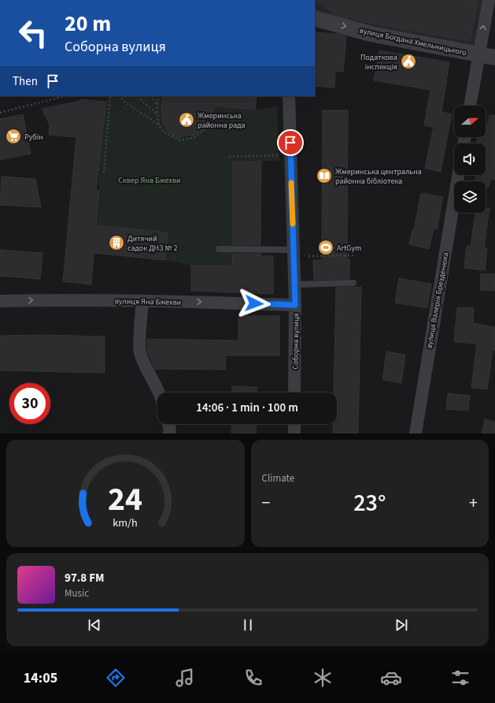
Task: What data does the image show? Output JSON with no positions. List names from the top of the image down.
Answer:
{
  "streets": {
    "street": [
      "вулиця Богдана Хмельницького",
      "вулиця Валерія Брезденюка",
      "вулиця Яна Бжехви",
      "Соборна вулиця"
    ]
  },
  "crossings": [
    ["вулиця Яна Бжехви", "Соборна вулиця"]
  ],
  "one_way": ["вулиця Богдана Хмельницького", "вулиця Яна Бжехви"],
  "parks": ["Сквер Яна Бжехви"],
  "places": {
    "public building": ["Податкова інспекція", "Жмеринська районна рада"],
    "supermarket": ["Рубін"],
    "library": ["Жмеринська центральна районна бібліотека"],
    "building": ["Дитячий садок ДНЗ № 2"],
    "sports": ["ArtGym"]
  },
  "north": "right",
  "page": {
    "turn": ["20 m", "Соборна вулиця"],
    "then": "Then",
    "limit": "30",
    "trip": "14:06 · 1 min · 100 m",
    "tile": "Climate",
    "heat": ["−", "23°", "+"],
    "song": ["97.8 FM", "Music"],
    "tabs": "14:05",
    "gauge": ["24", "km/h"]
  }
}
